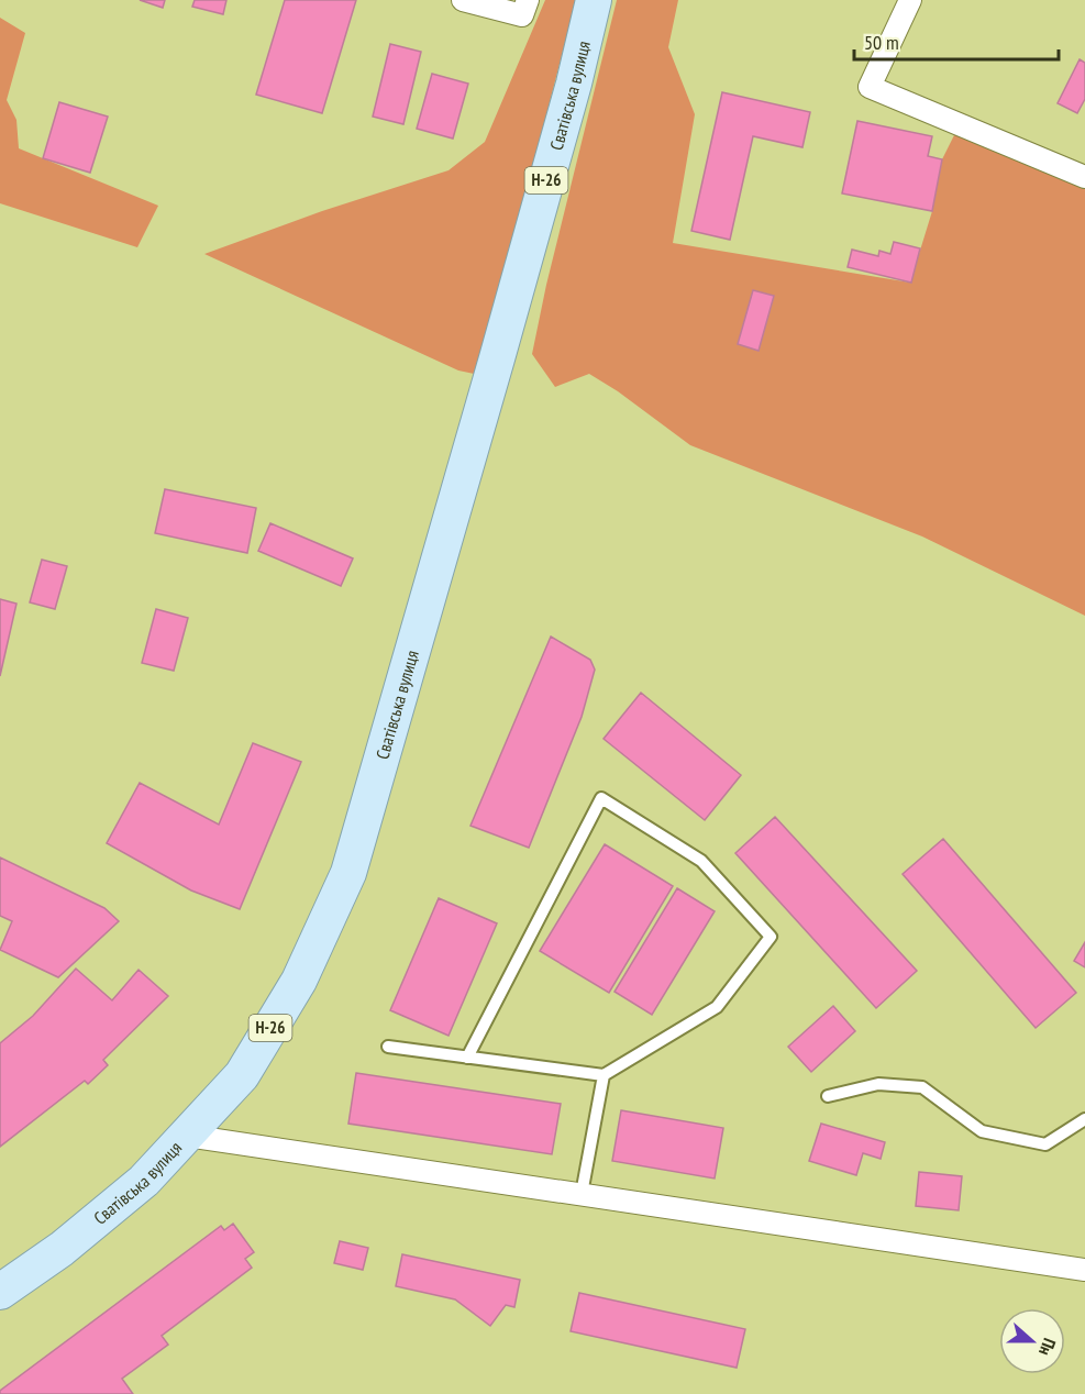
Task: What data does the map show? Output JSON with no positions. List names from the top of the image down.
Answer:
{
  "streets": {
    "main road": ["Сватівська вулиця", "Н-26"]
  },
  "scale_bar": "50 m",
  "north": "right"
}
